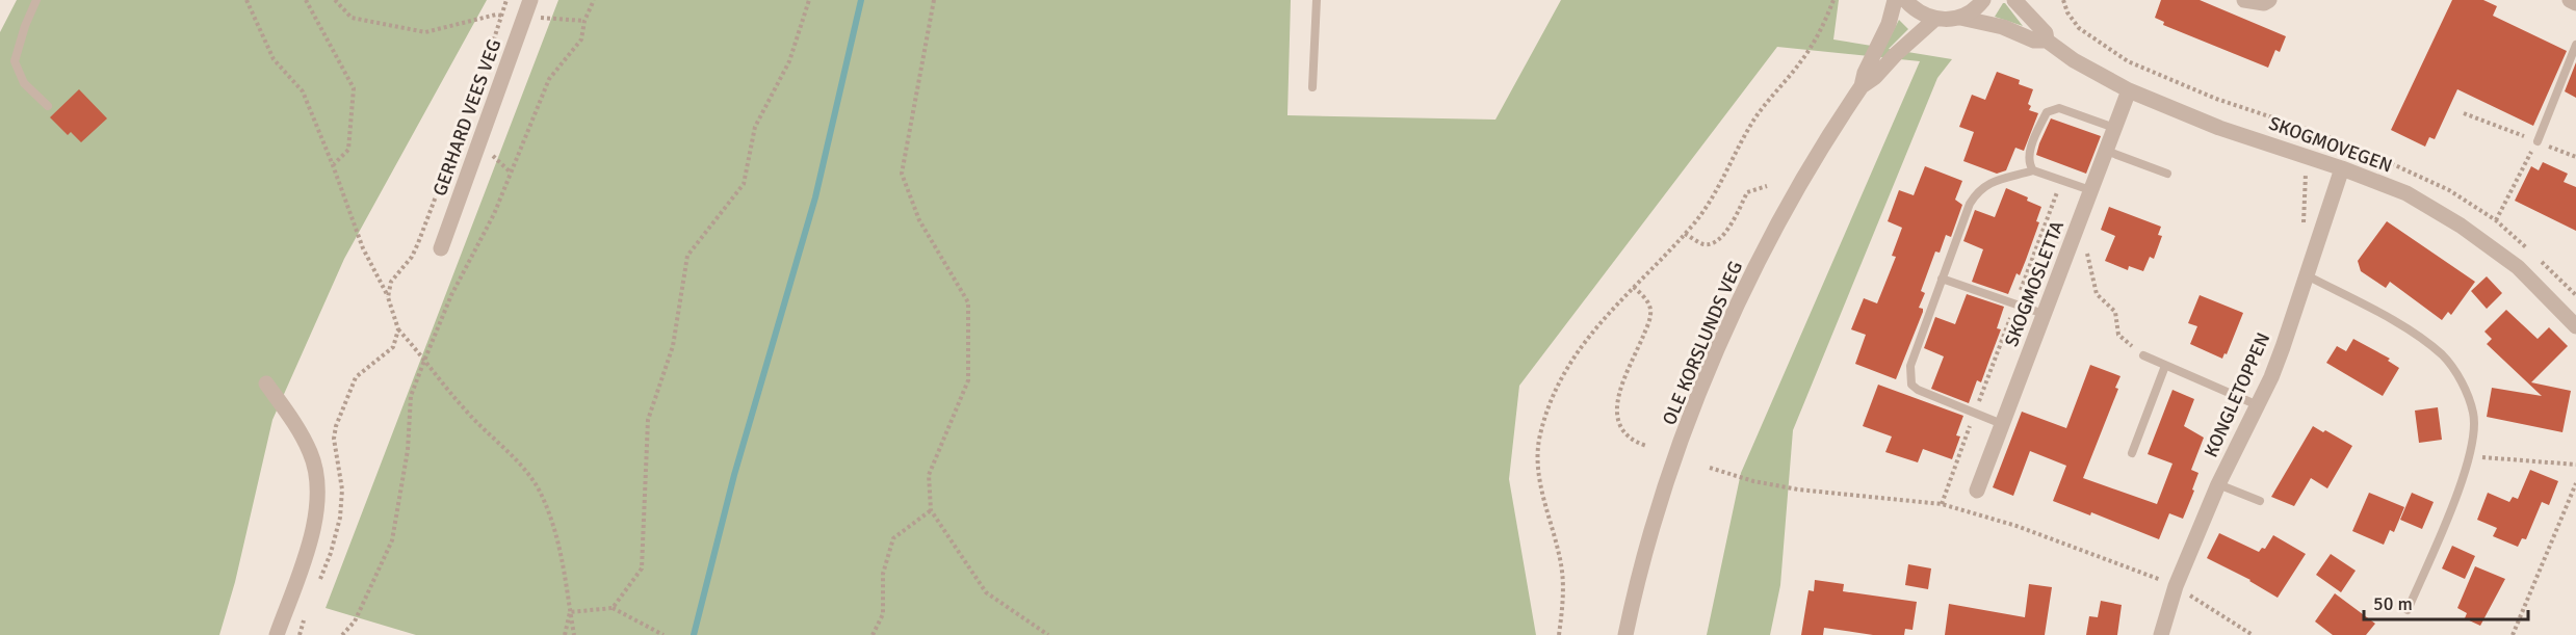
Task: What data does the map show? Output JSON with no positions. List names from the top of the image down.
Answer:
{
  "streets": {
    "street": [
      "GERHARD VEES VEG",
      "SKOGMOVEGEN",
      "SKOGMOSLETTA",
      "OLE KORSLUNDS VEG",
      "KONGLETOPPEN"
    ]
  },
  "crossings": [
    ["SKOGMOVEGEN", "SKOGMOSLETTA"],
    ["SKOGMOVEGEN", "OLE KORSLUNDS VEG"],
    ["SKOGMOVEGEN", "KONGLETOPPEN"]
  ],
  "scale_bar": "50 m"
}
